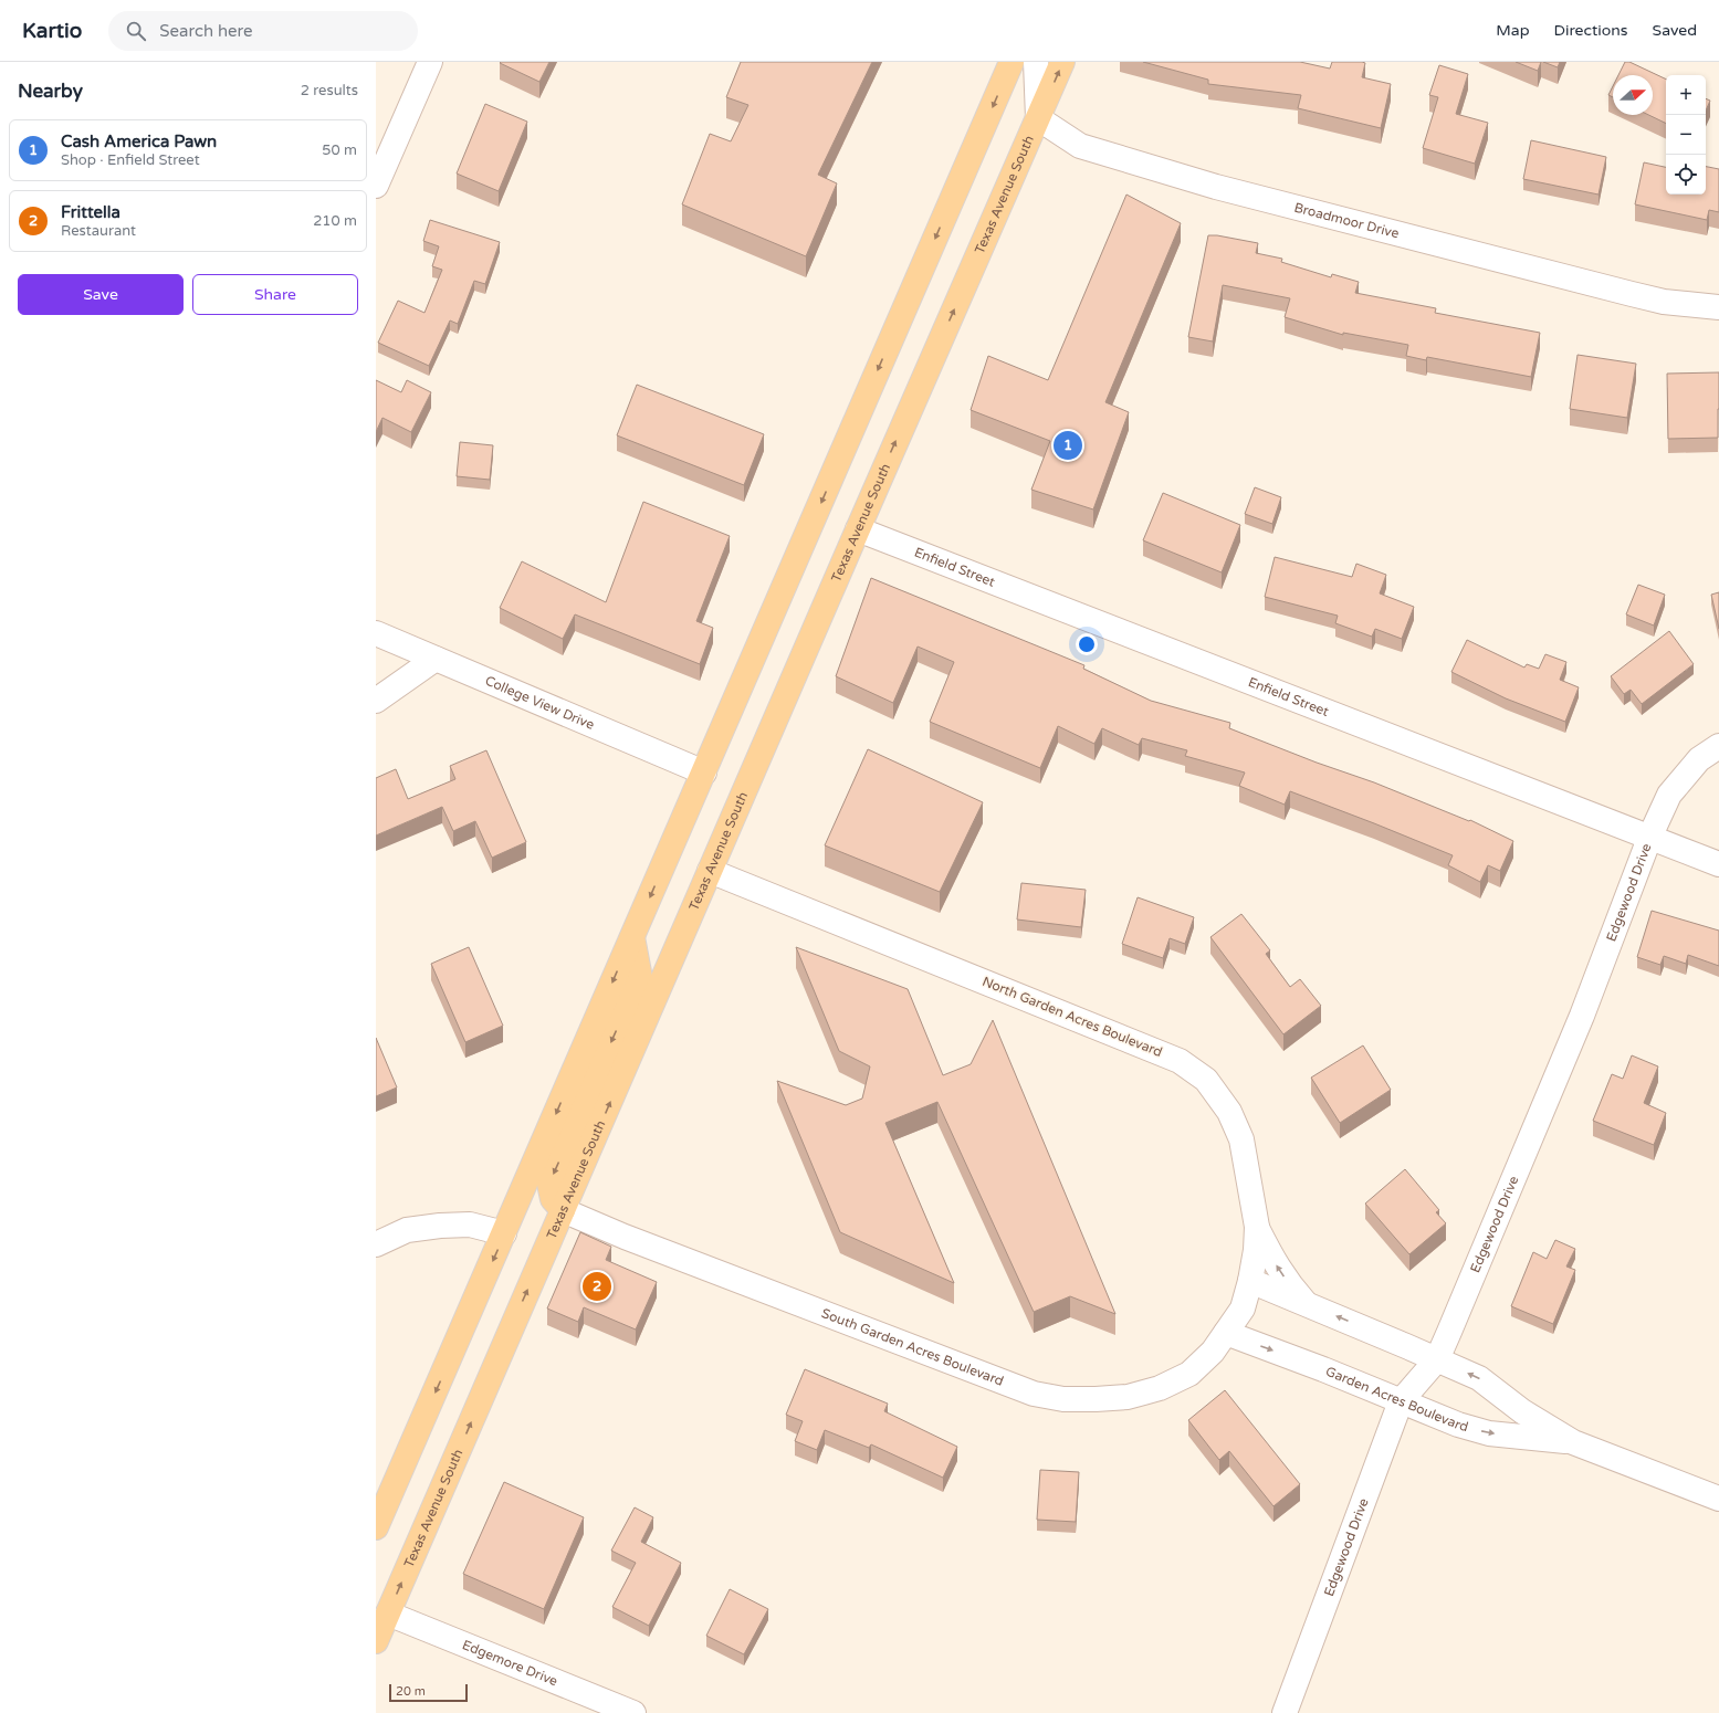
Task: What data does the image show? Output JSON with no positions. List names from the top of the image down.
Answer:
{
  "streets": {
    "main road": ["Texas Avenue South"],
    "street": [
      "Broadmoor Drive",
      "Enfield Street",
      "College View Drive",
      "Edgewood Drive",
      "North Garden Acres Boulevard",
      "South Garden Acres Boulevard",
      "Garden Acres Boulevard",
      "Edgemore Drive"
    ]
  },
  "crossings": [
    ["Texas Avenue South", "Broadmoor Drive"],
    ["Texas Avenue South", "Enfield Street"],
    ["Texas Avenue South", "North Garden Acres Boulevard"],
    ["Texas Avenue South", "South Garden Acres Boulevard"],
    ["Texas Avenue South", "Edgemore Drive"],
    ["Enfield Street", "Edgewood Drive"],
    ["Edgewood Drive", "Garden Acres Boulevard"],
    ["North Garden Acres Boulevard", "South Garden Acres Boulevard"],
    ["North Garden Acres Boulevard", "Garden Acres Boulevard"],
    ["South Garden Acres Boulevard", "Garden Acres Boulevard"]
  ],
  "scale_bar": "20 m",
  "north": "right",
  "page": {
    "header": "Kartio",
    "search": "Search here",
    "nav": ["Map", "Directions", "Saved"],
    "heading": ["Nearby", "2 results"],
    "map_buttons": ["+", "−"],
    "list": [
      {
        "mark": "1",
        "name": "Cash America Pawn",
        "note": "Shop · Enfield Street",
        "value": "50 m"
      },
      {
        "mark": "2",
        "name": "Frittella",
        "note": "Restaurant",
        "value": "210 m"
      }
    ],
    "buttons": ["Save", "Share"],
    "pins": ["1", "2"],
    "scale": "20 m"
  }
}
